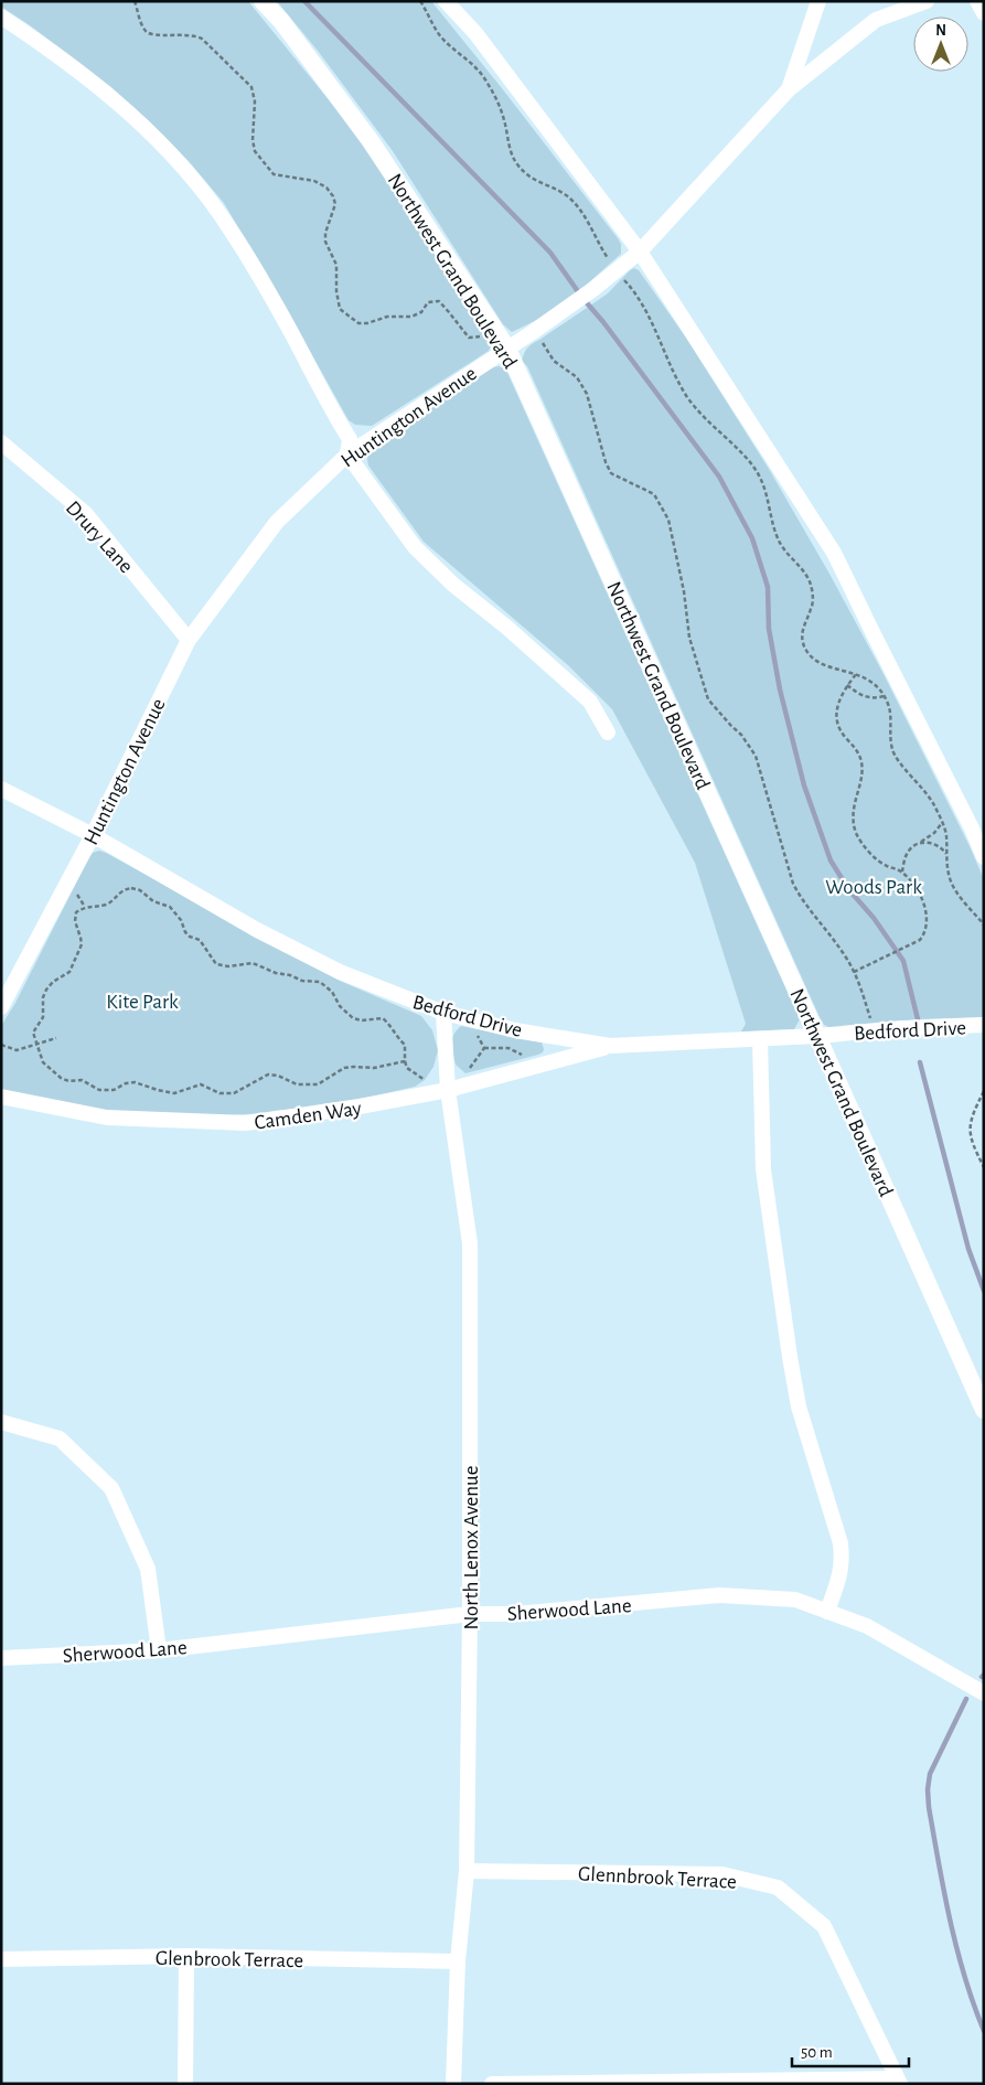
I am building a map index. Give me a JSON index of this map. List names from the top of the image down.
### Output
{
  "streets": {
    "street": [
      "Northwest Grand Boulevard",
      "Huntington Avenue",
      "Drury Lane",
      "Bedford Drive",
      "Camden Way",
      "North Lenox Avenue",
      "Sherwood Lane",
      "Glennbrook Terrace",
      "Glenbrook Terrace"
    ]
  },
  "crossings": [
    ["Northwest Grand Boulevard", "Huntington Avenue"],
    ["Northwest Grand Boulevard", "Bedford Drive"],
    ["Huntington Avenue", "Drury Lane"],
    ["Huntington Avenue", "Bedford Drive"],
    ["Bedford Drive", "Camden Way"],
    ["Bedford Drive", "North Lenox Avenue"],
    ["Camden Way", "North Lenox Avenue"],
    ["North Lenox Avenue", "Sherwood Lane"],
    ["North Lenox Avenue", "Glennbrook Terrace"],
    ["North Lenox Avenue", "Glenbrook Terrace"]
  ],
  "parks": ["Woods Park", "Kite Park"],
  "scale_bar": "50 m",
  "north": "top"
}
